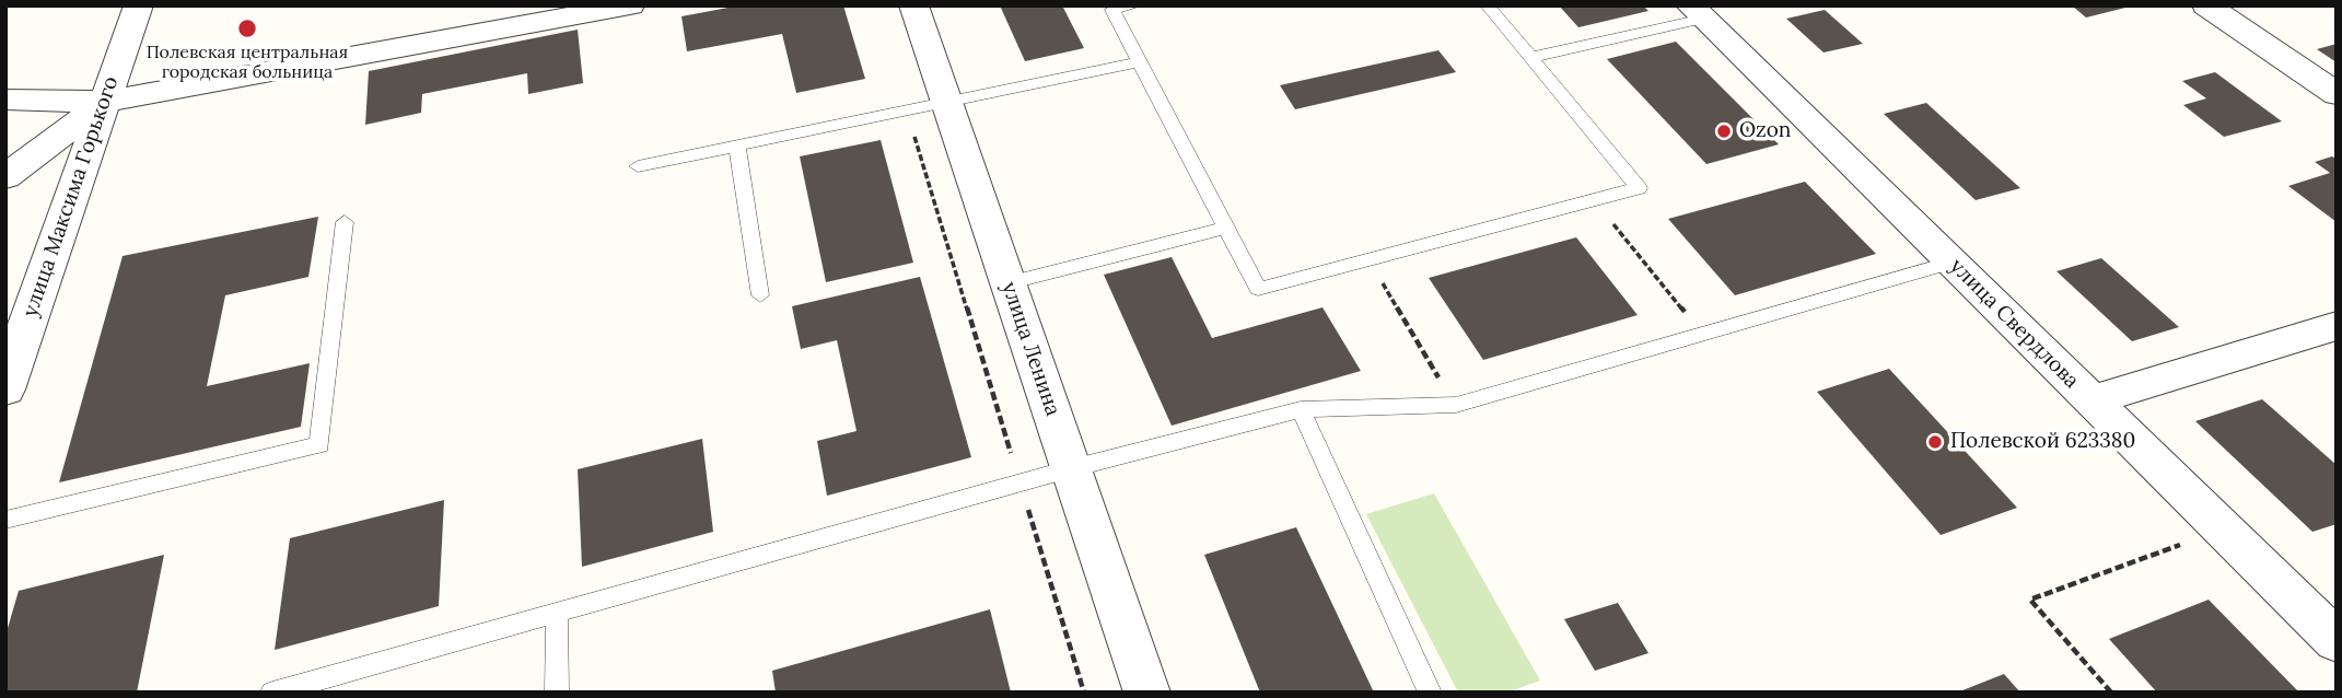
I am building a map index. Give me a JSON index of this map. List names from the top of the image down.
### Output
{
  "streets": {
    "street": ["улица Максима Горького", "улица Свердлова", "улица Ленина"]
  },
  "places": ["Полевская центральная городская больница", "Ozon", "Полевской 623380"]
}
